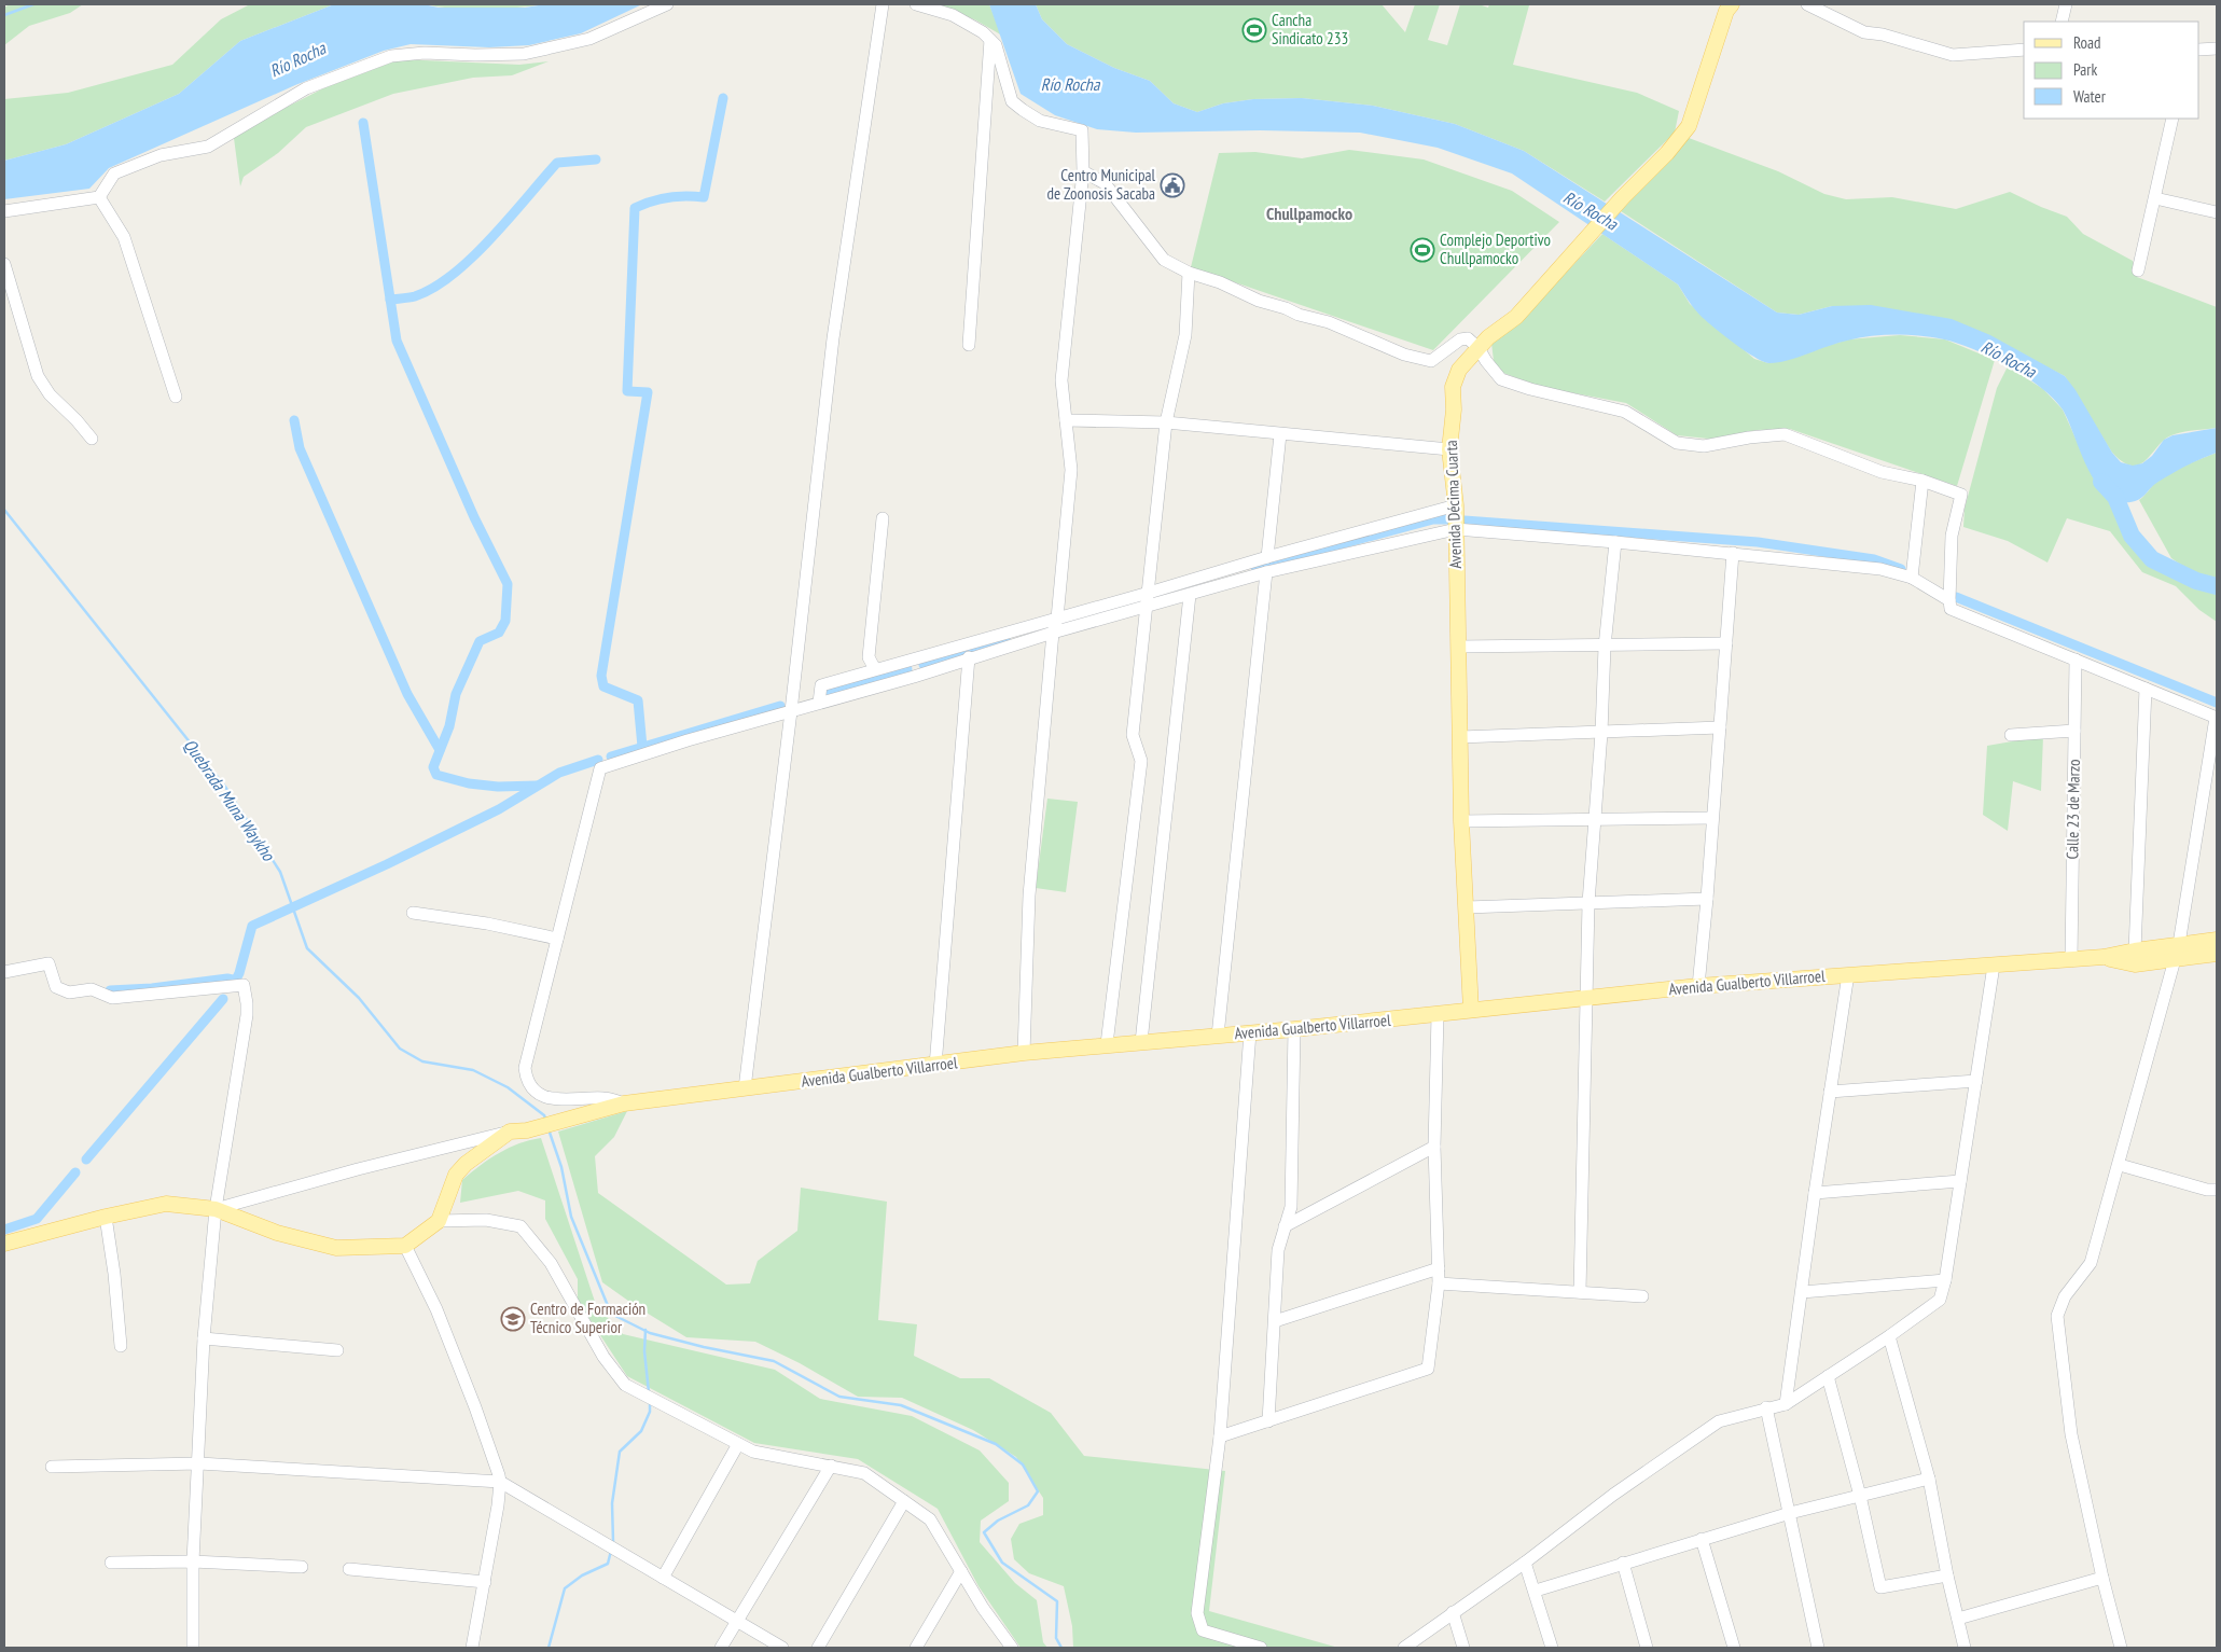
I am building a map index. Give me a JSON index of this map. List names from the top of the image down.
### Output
{
  "streets": {
    "main road": ["Avenida Décima Cuarta", "Avenida Gualberto Villarroel"],
    "street": ["Calle 23 de Marzo"]
  },
  "crossings": [
    ["Avenida Décima Cuarta", "Avenida Gualberto Villarroel"],
    ["Calle 23 de Marzo", "Avenida Gualberto Villarroel"]
  ],
  "districts": ["Chullpamocko"],
  "water": ["Río Rocha", "Quebrada Muna Waykho"],
  "places": {
    "sports": ["Cancha Sindicato 233", "Complejo Deportivo Chullpamocko"],
    "public building": ["Centro Municipal de Zoonosis Sacaba"],
    "school or university": ["Centro de Formación Técnico Superior"]
  },
  "legend": ["Road", "Park", "Water"]
}
